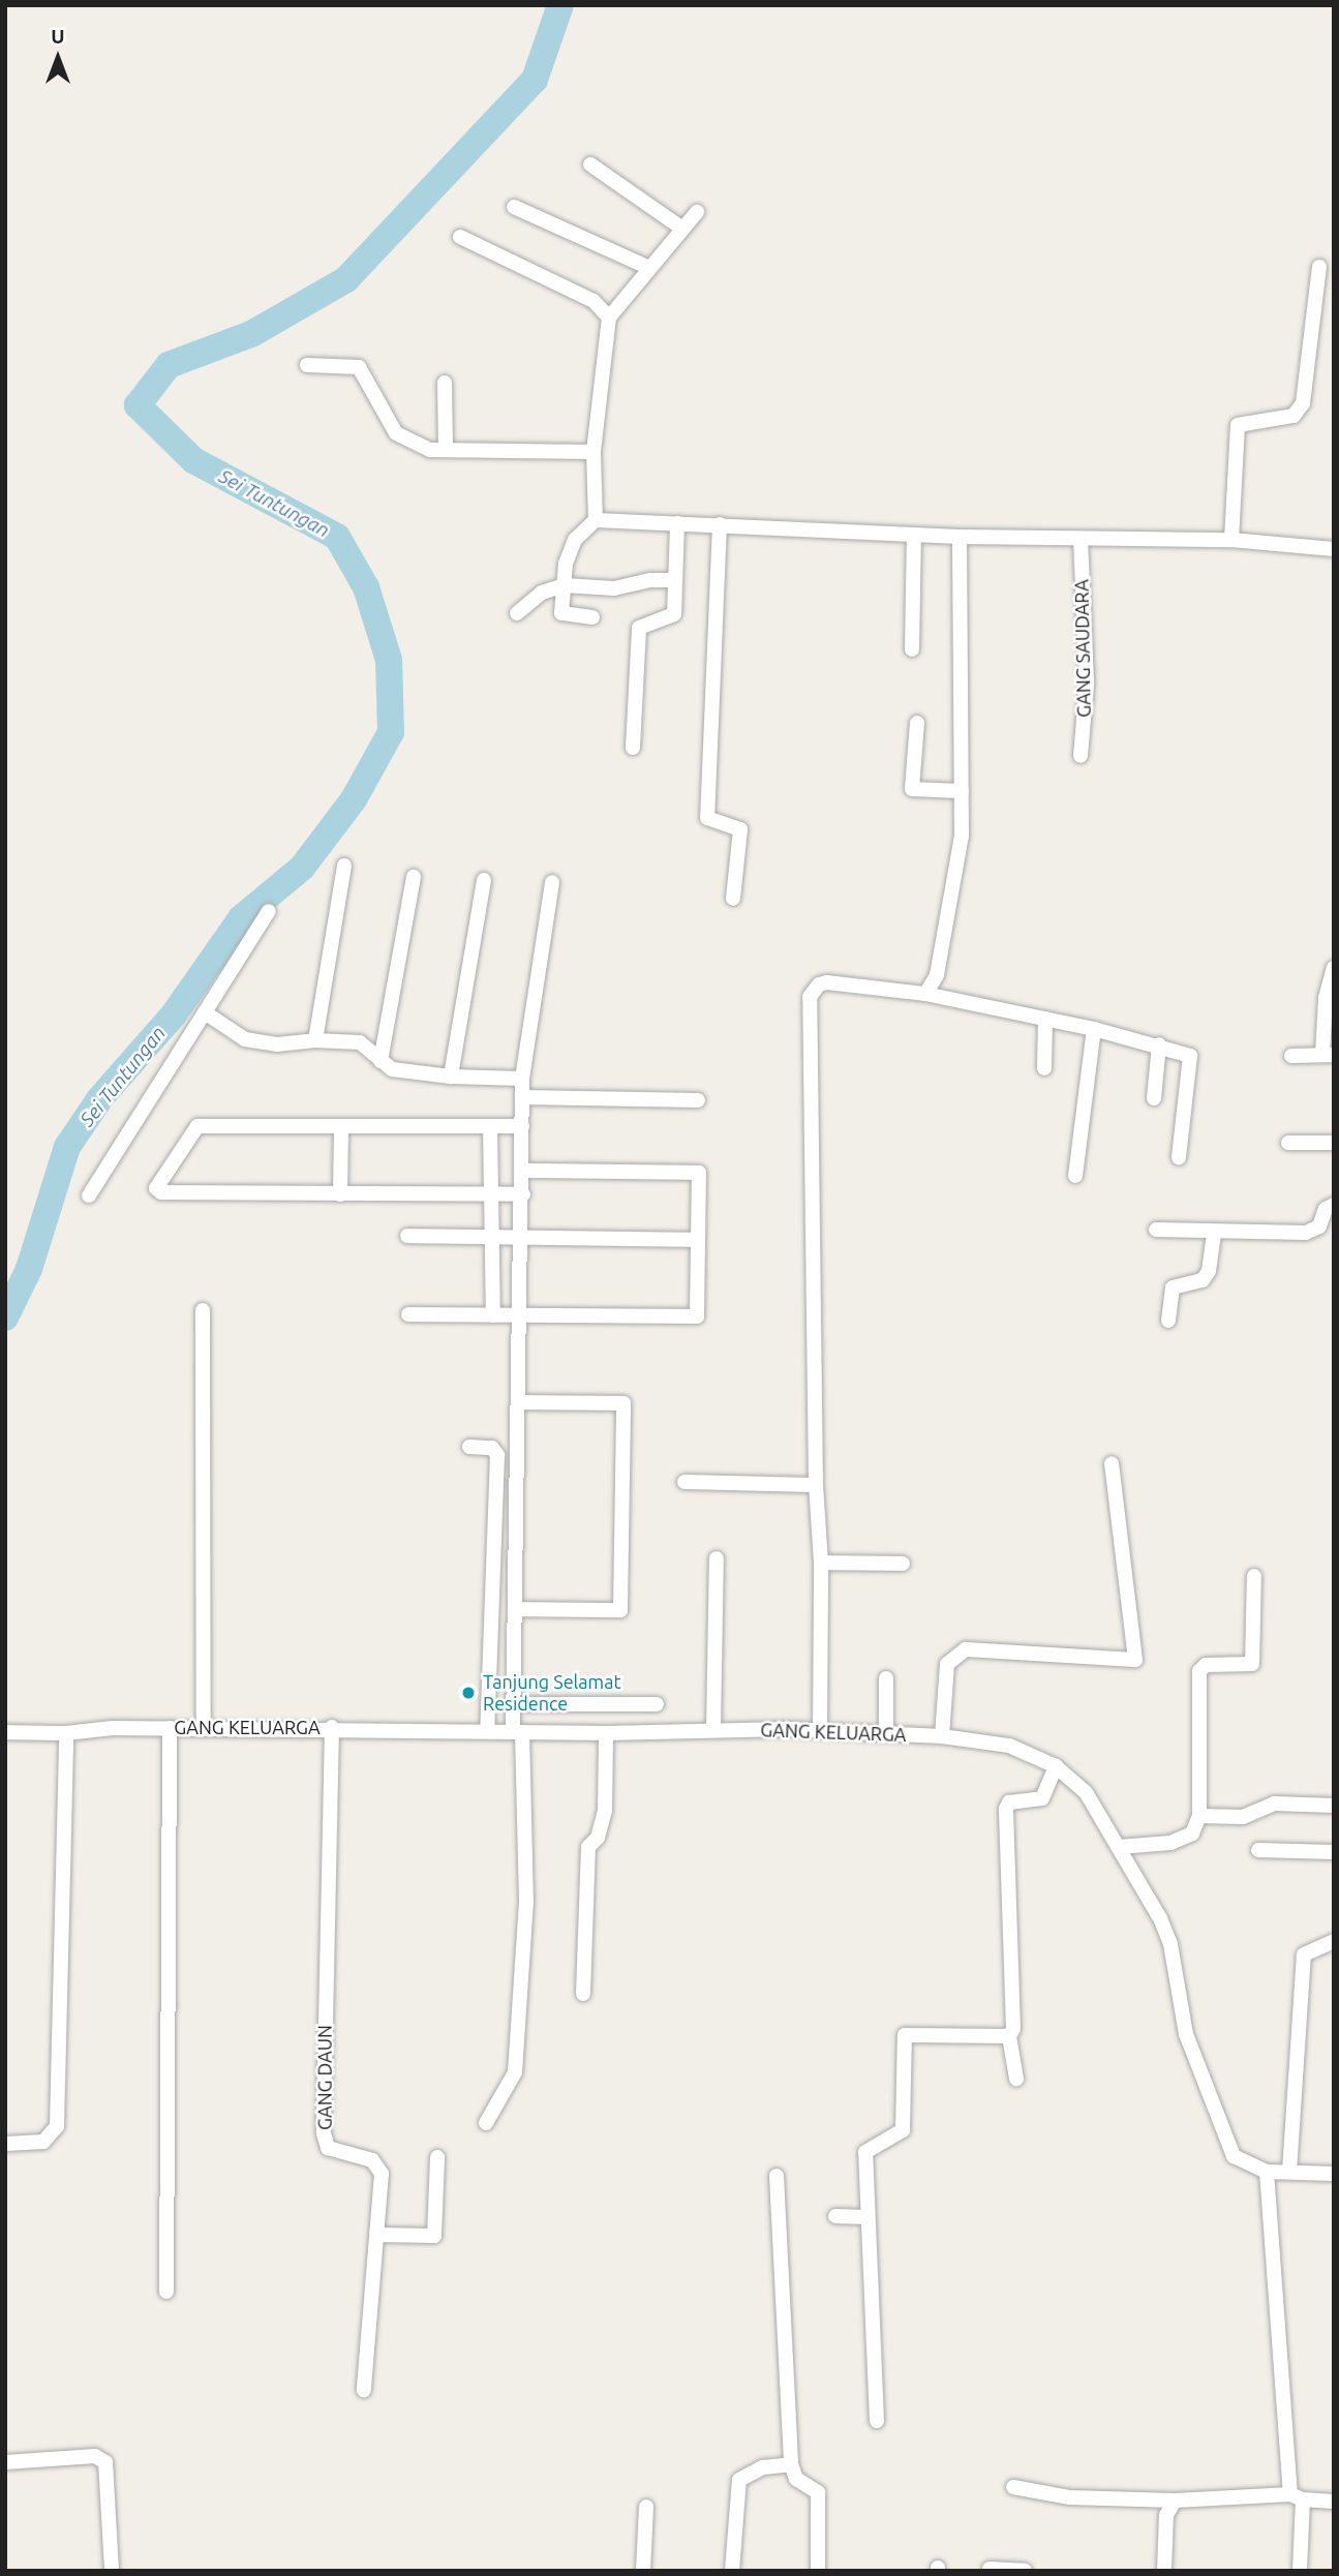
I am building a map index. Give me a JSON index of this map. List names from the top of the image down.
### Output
{
  "streets": {
    "street": ["GANG SAUDARA", "GANG KELUARGA", "GANG DAUN"]
  },
  "crossings": [
    ["GANG KELUARGA", "GANG DAUN"]
  ],
  "water": ["Sei Tuntungan"],
  "places": ["Tanjung Selamat Residence"],
  "north": "top"
}
